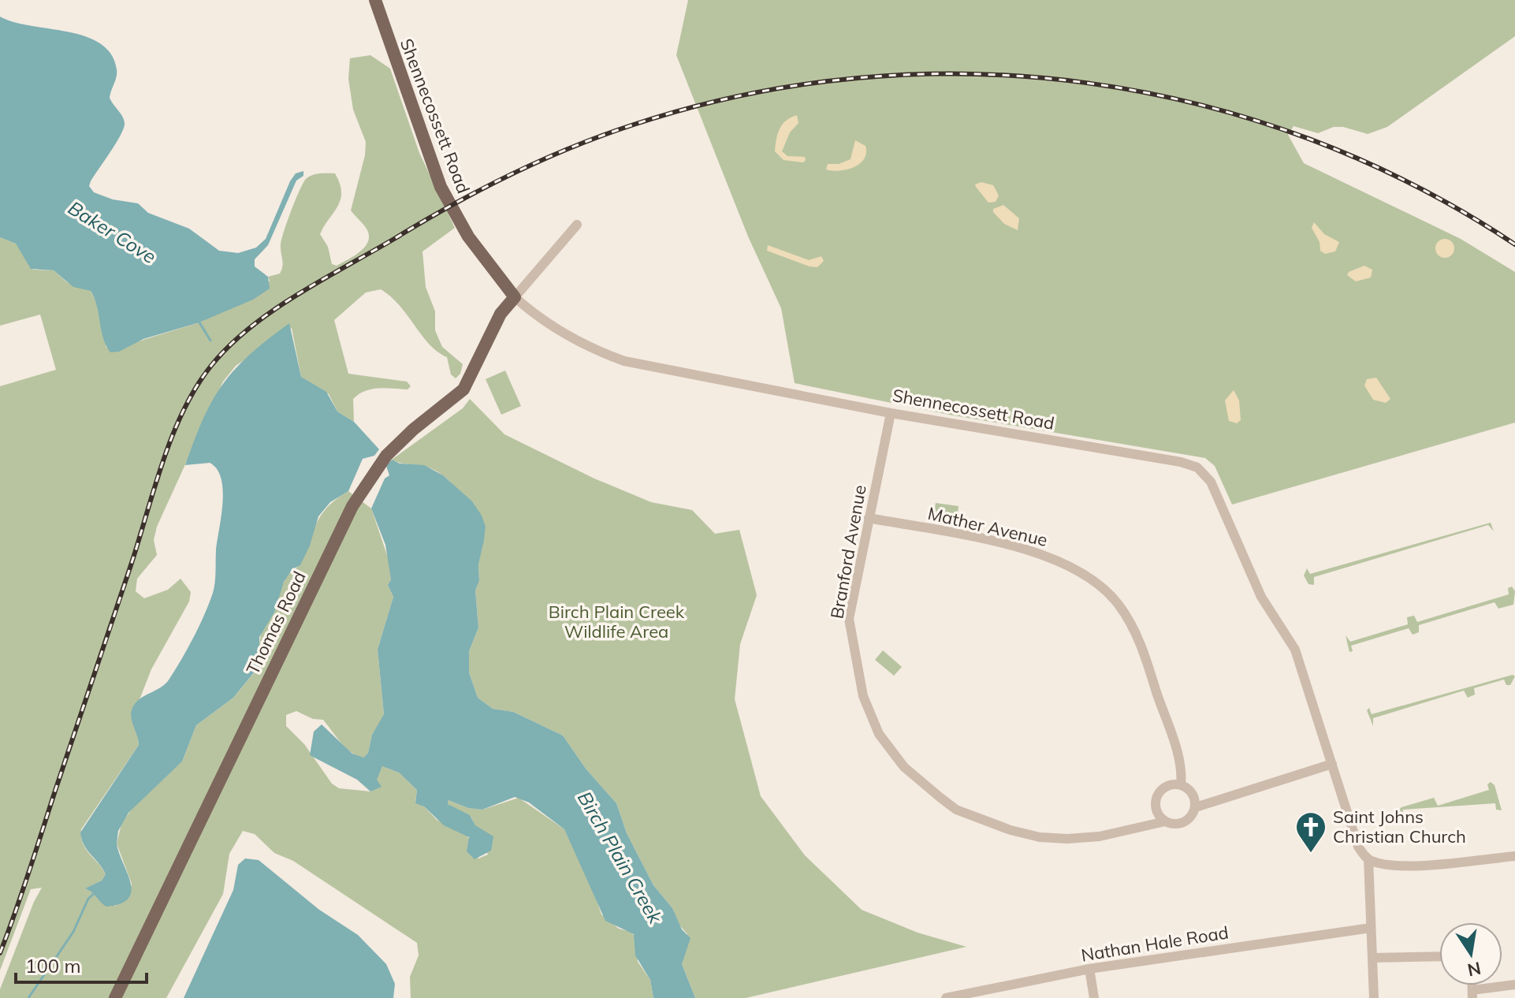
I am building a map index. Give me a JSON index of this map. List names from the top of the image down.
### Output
{
  "streets": {
    "main road": ["Shennecossett Road", "Thomas Road"],
    "street": ["Mather Avenue", "Branford Avenue", "Nathan Hale Road"]
  },
  "crossings": [
    ["Shennecossett Road", "Branford Avenue"],
    ["Shennecossett Road", "Thomas Road"],
    ["Mather Avenue", "Branford Avenue"]
  ],
  "water": ["Baker Cove", "Birch Plain Creek"],
  "parks": ["Birch Plain Creek Wildlife Area"],
  "places": {
    "church": ["Saint Johns Christian Church"]
  },
  "scale_bar": "100 m",
  "north": "bottom"
}
